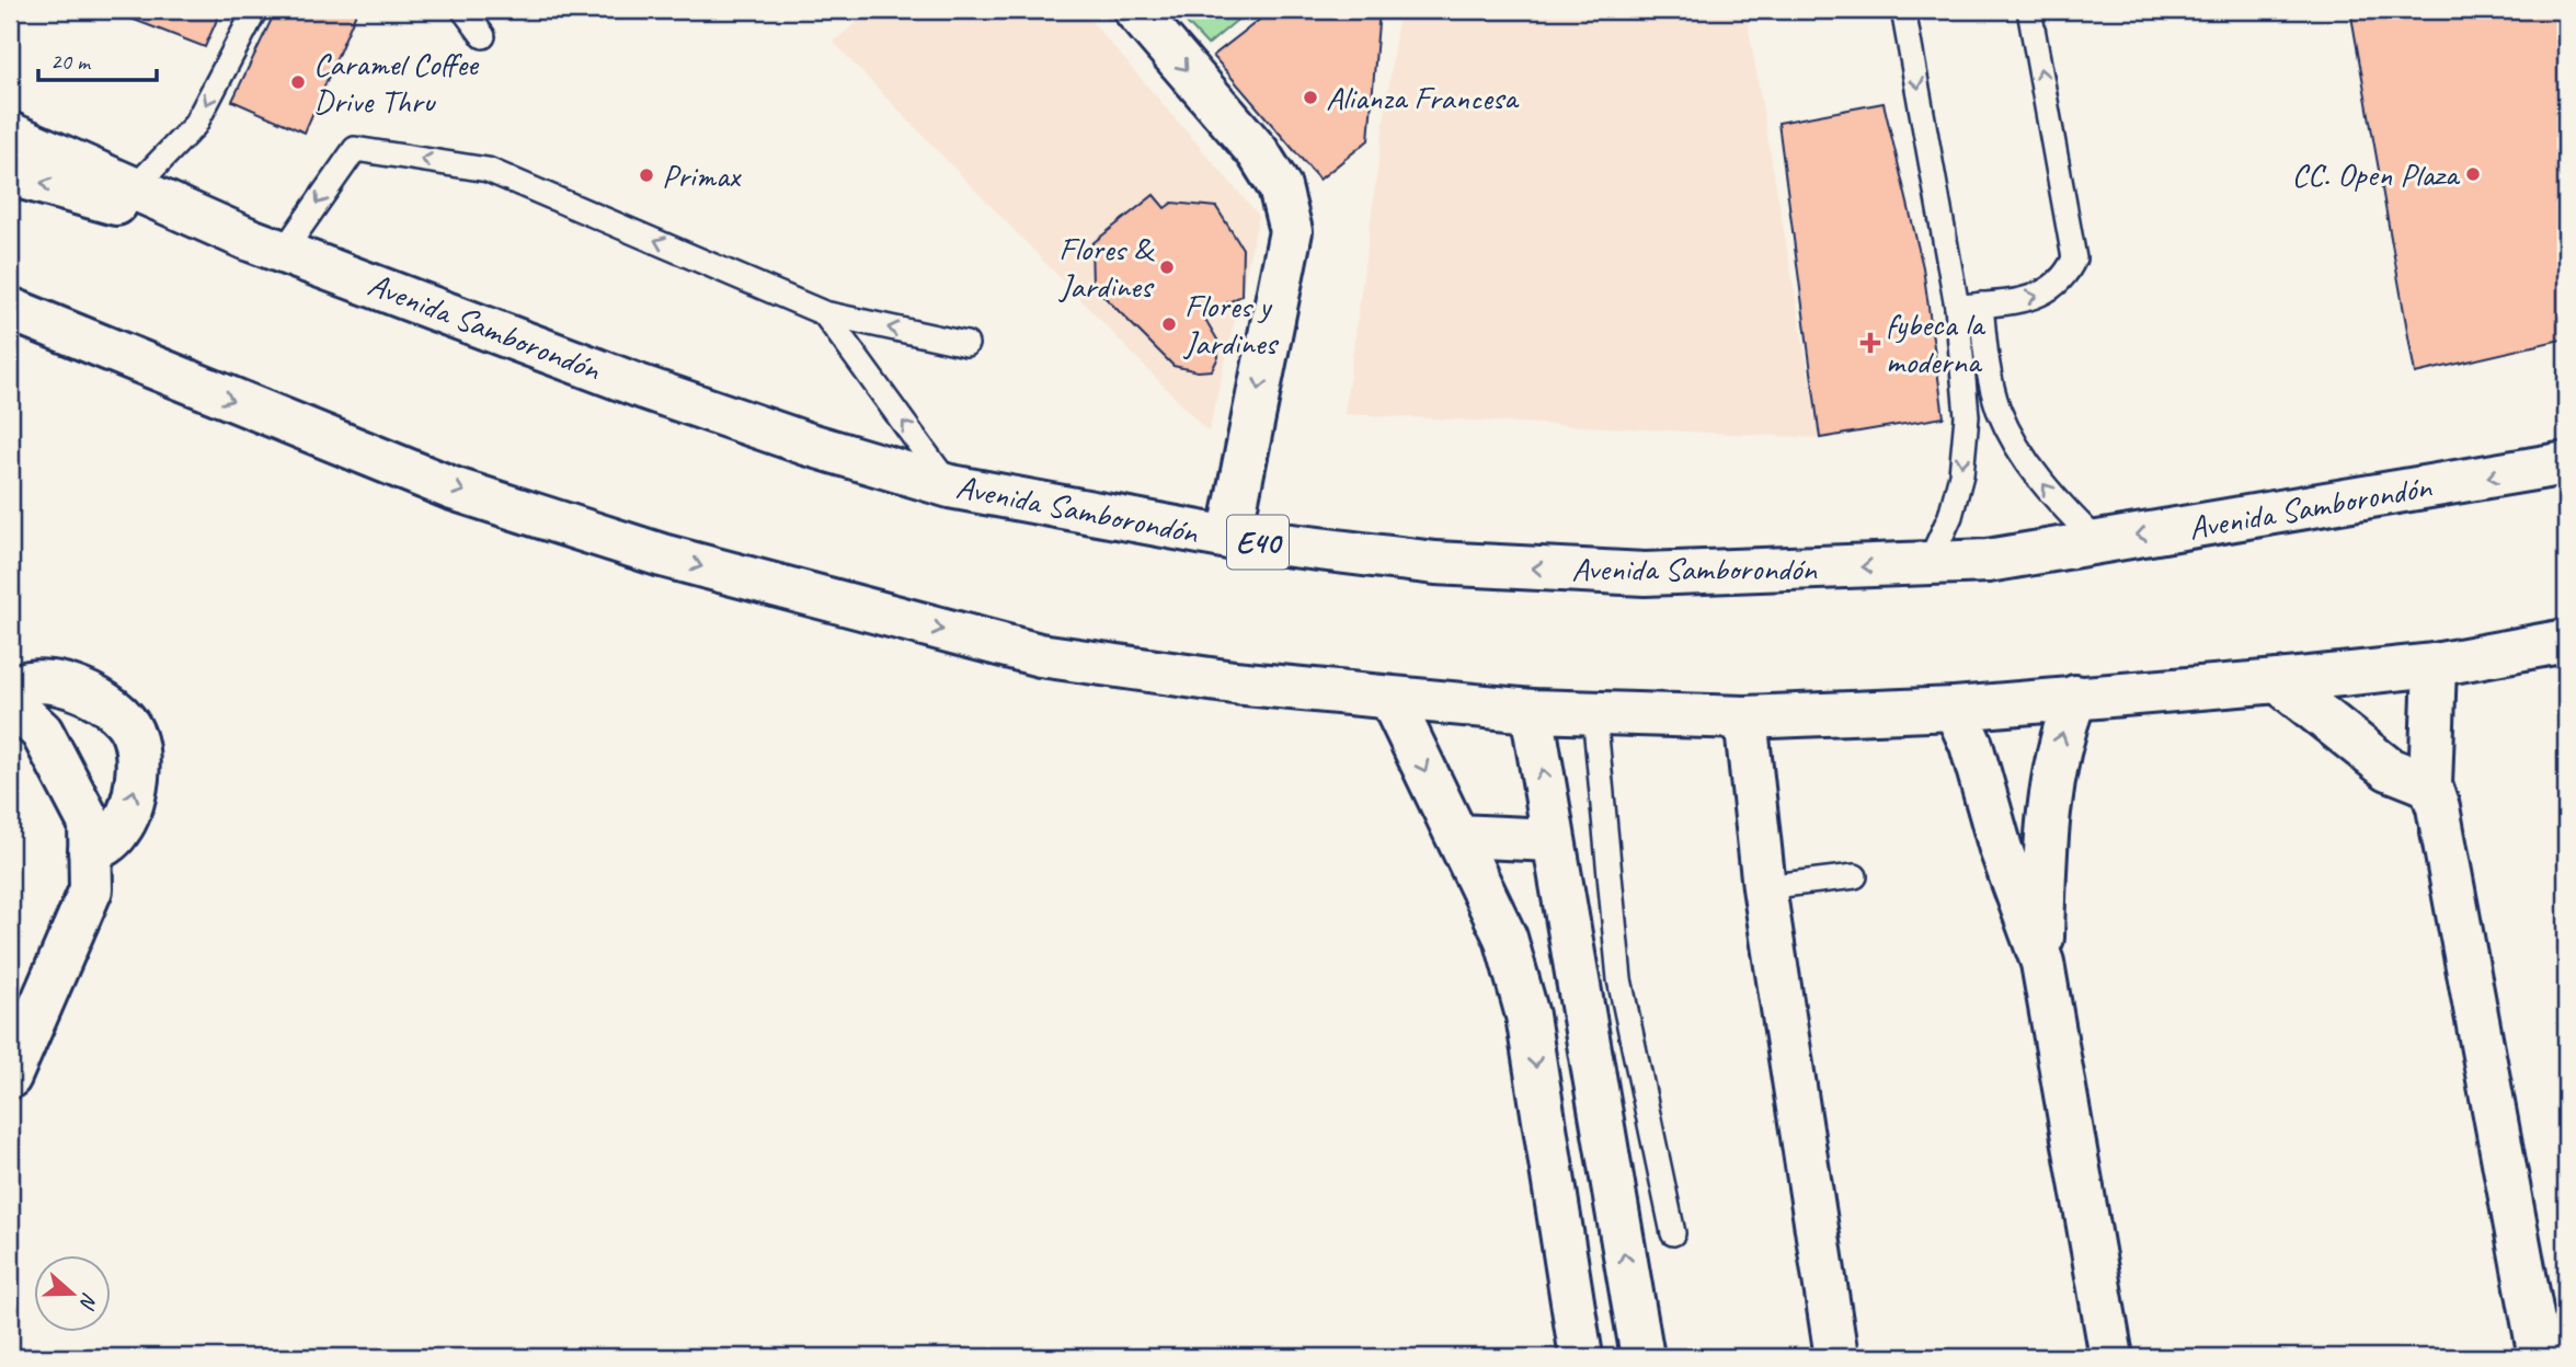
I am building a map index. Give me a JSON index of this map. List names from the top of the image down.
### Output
{
  "streets": {
    "main road": ["Avenida Samborondón", "E40"]
  },
  "places": {
    "other": [
      "Caramel Coffee Drive Thru",
      "Alianza Francesa",
      "CC. Open Plaza",
      "Primax",
      "Flores & Jardines",
      "Flores y Jardines"
    ],
    "health": ["fybeca la moderna"]
  },
  "scale_bar": "20 m",
  "north": "right"
}
